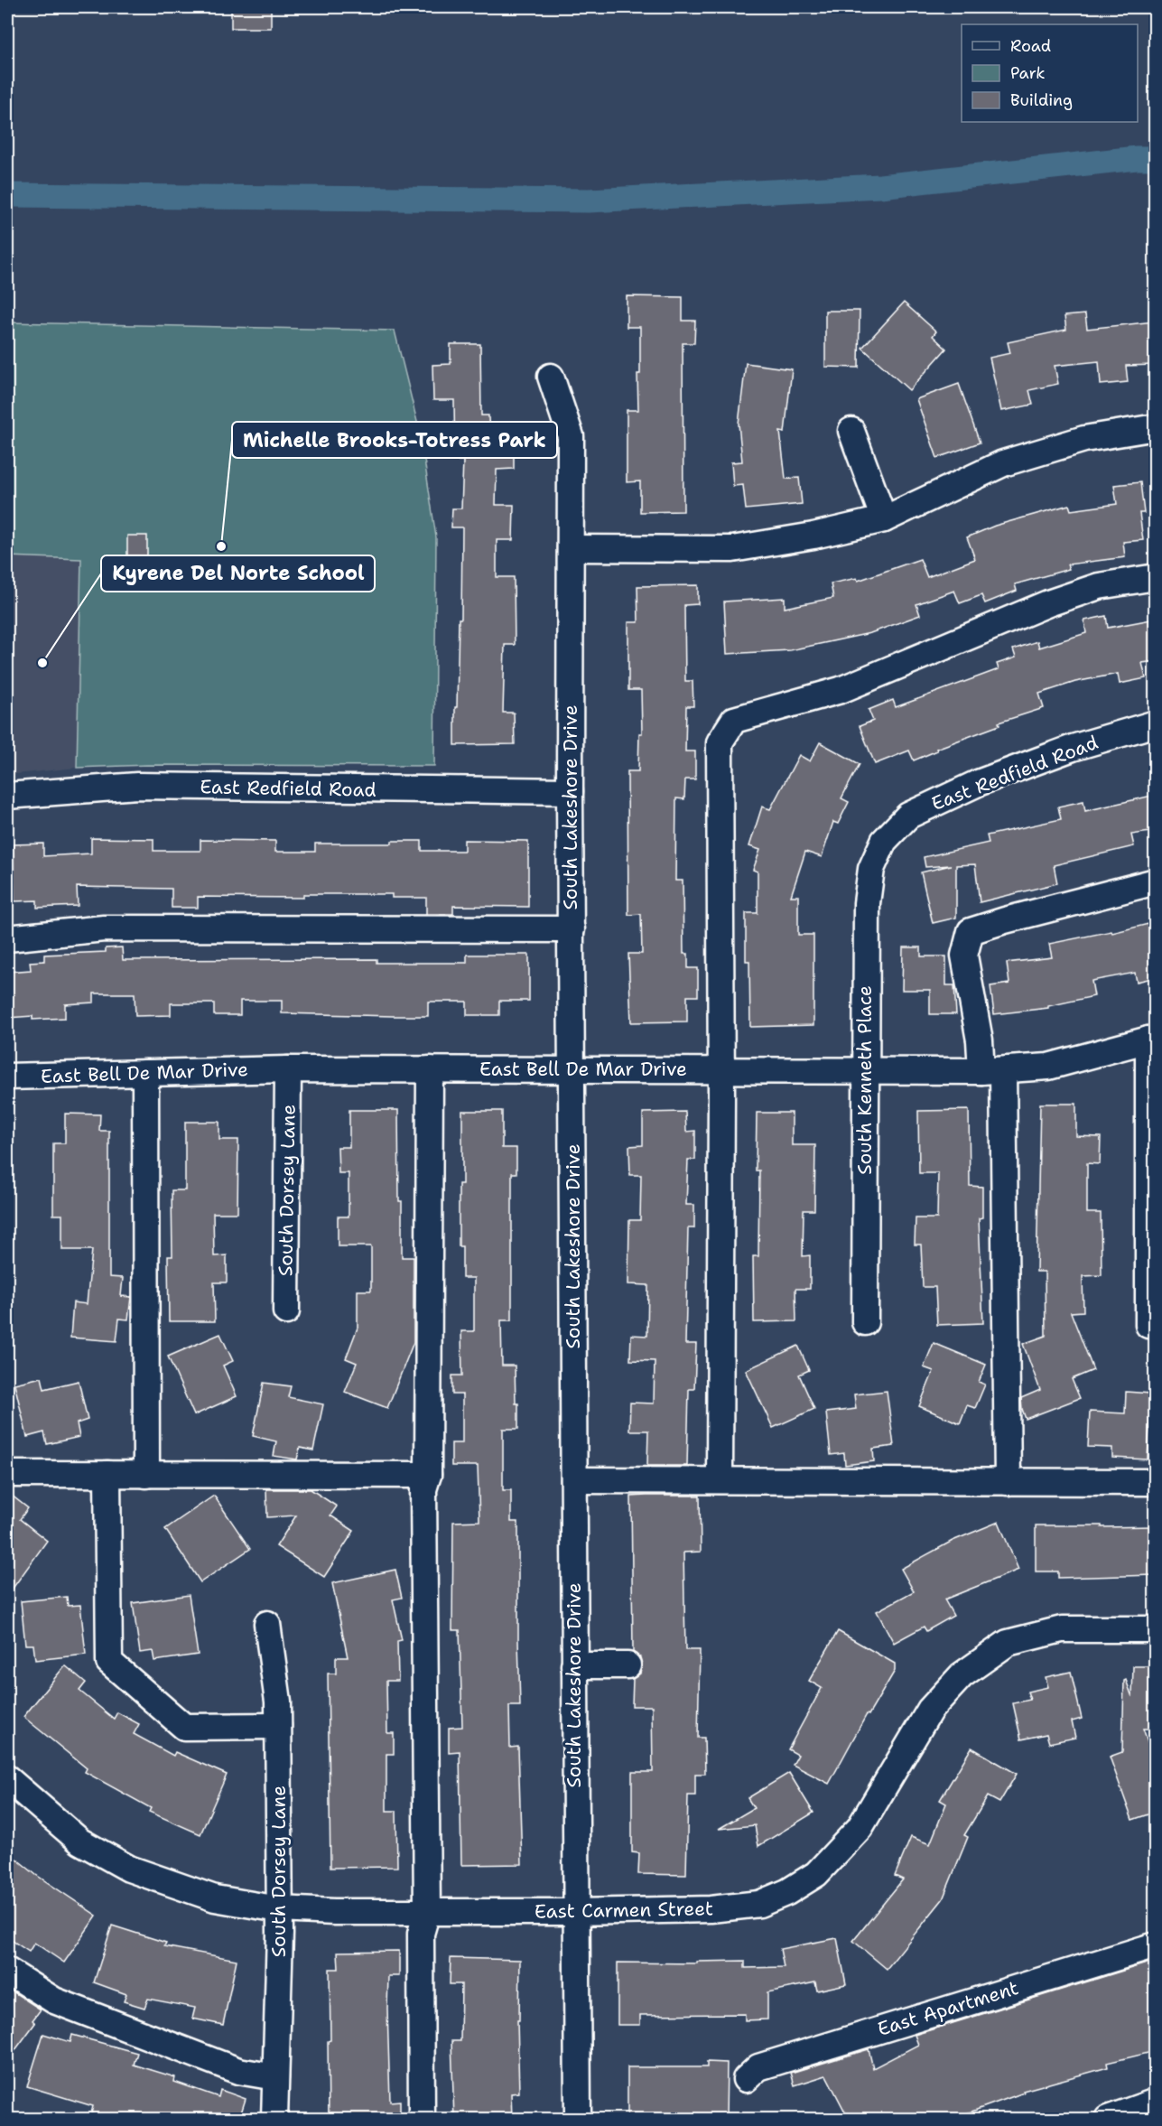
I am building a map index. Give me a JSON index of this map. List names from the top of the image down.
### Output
{
  "streets": {
    "street": [
      "East Redfield Road",
      "South Lakeshore Drive",
      "East Bell De Mar Drive",
      "South Kenneth Place",
      "South Dorsey Lane",
      "East Carmen Street",
      "East Apartment"
    ]
  },
  "crossings": [
    ["East Redfield Road", "South Lakeshore Drive"],
    ["East Redfield Road", "South Kenneth Place"],
    ["South Lakeshore Drive", "East Bell De Mar Drive"],
    ["South Lakeshore Drive", "East Carmen Street"],
    ["East Bell De Mar Drive", "South Kenneth Place"],
    ["East Bell De Mar Drive", "South Dorsey Lane"],
    ["South Dorsey Lane", "East Carmen Street"]
  ],
  "places": ["Michelle Brooks-Totress Park", "Kyrene Del Norte School"],
  "legend": ["Road", "Park", "Building"]
}
